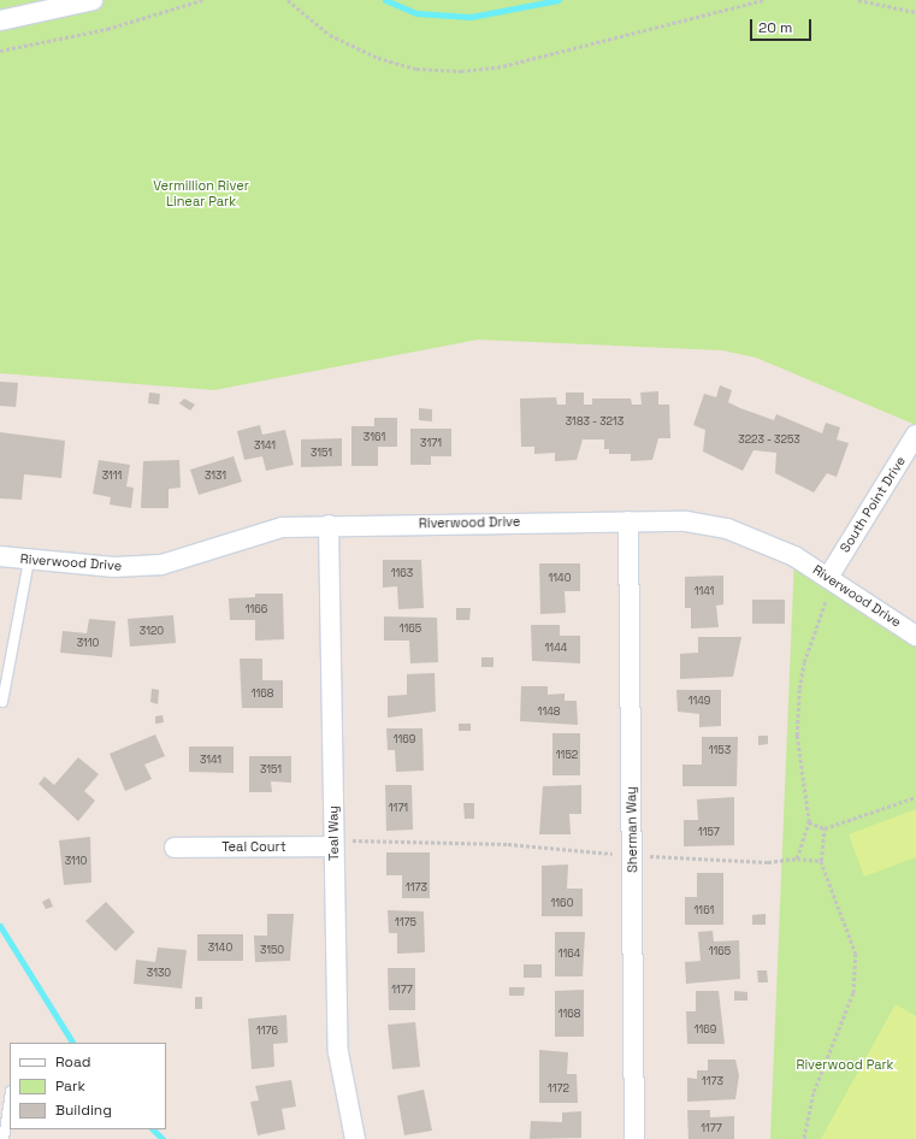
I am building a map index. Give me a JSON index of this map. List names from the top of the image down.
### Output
{
  "streets": {
    "street": [
      "South Point Drive",
      "Riverwood Drive",
      "Sherman Way",
      "Teal Way",
      "Teal Court"
    ]
  },
  "crossings": [
    ["South Point Drive", "Riverwood Drive"],
    ["Riverwood Drive", "Sherman Way"],
    ["Riverwood Drive", "Teal Way"],
    ["Teal Way", "Teal Court"]
  ],
  "parks": ["Vermillion River Linear Park", "Riverwood Park"],
  "house_numbers": [
    "3183 - 3213",
    "3161",
    "3223 - 3253",
    "3171",
    "3141",
    "3151",
    "3111",
    "3131",
    "1163",
    "1140",
    "1141",
    "1166",
    "1165",
    "3120",
    "3110",
    "1144",
    "1168",
    "1149",
    "1148",
    "1169",
    "1153",
    "1152",
    "3141",
    "3151",
    "1171",
    "1157",
    "3110",
    "1173",
    "1160",
    "1161",
    "1175",
    "3140",
    "3150",
    "1165",
    "1164",
    "3130",
    "1177",
    "1168",
    "1169",
    "1176",
    "1173",
    "1172",
    "1177"
  ],
  "legend": ["Road", "Park", "Building"],
  "scale_bar": "20 m"
}
